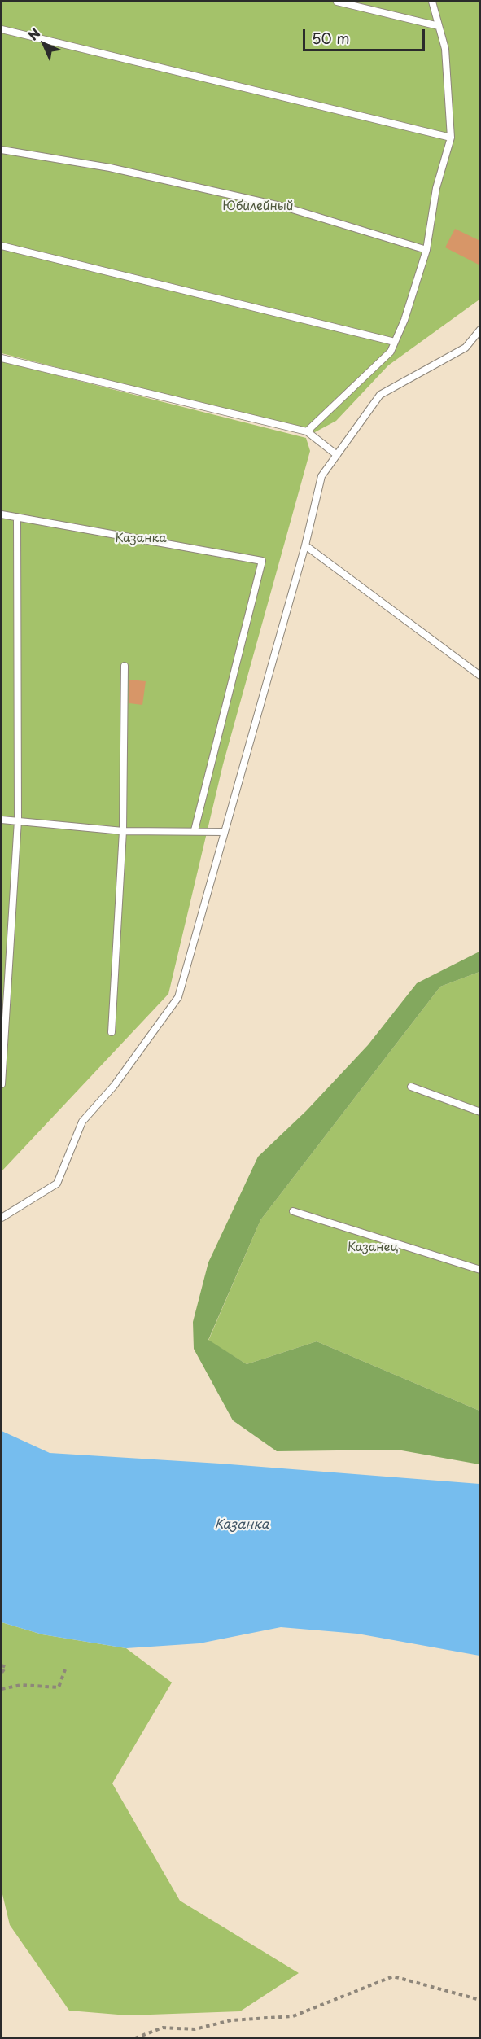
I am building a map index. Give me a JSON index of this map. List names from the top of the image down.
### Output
{
  "water": ["Казанка"],
  "parks": ["Юбилейный", "Казанка", "Казанец"],
  "scale_bar": "50 m",
  "north": "top left"
}
